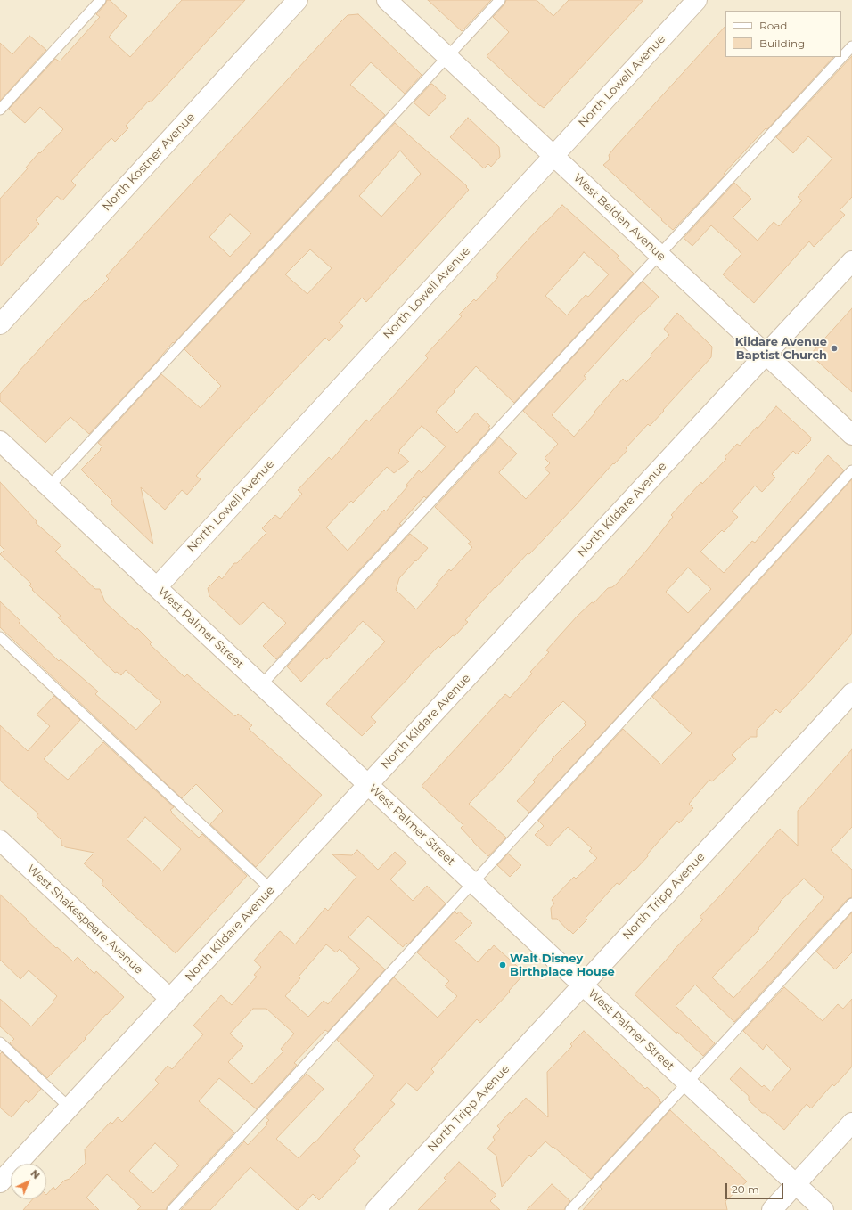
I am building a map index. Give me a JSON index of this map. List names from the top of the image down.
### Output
{
  "streets": {
    "street": [
      "North Lowell Avenue",
      "North Kostner Avenue",
      "West Belden Avenue",
      "North Kildare Avenue",
      "West Palmer Street",
      "North Tripp Avenue",
      "West Shakespeare Avenue"
    ]
  },
  "crossings": [
    ["North Lowell Avenue", "West Belden Avenue"],
    ["North Lowell Avenue", "West Palmer Street"],
    ["West Belden Avenue", "North Kildare Avenue"],
    ["North Kildare Avenue", "West Palmer Street"],
    ["North Kildare Avenue", "West Shakespeare Avenue"],
    ["West Palmer Street", "North Tripp Avenue"]
  ],
  "places": ["Kildare Avenue Baptist Church", "Walt Disney Birthplace House"],
  "legend": ["Road", "Building"],
  "scale_bar": "20 m",
  "north": "top right"
}
